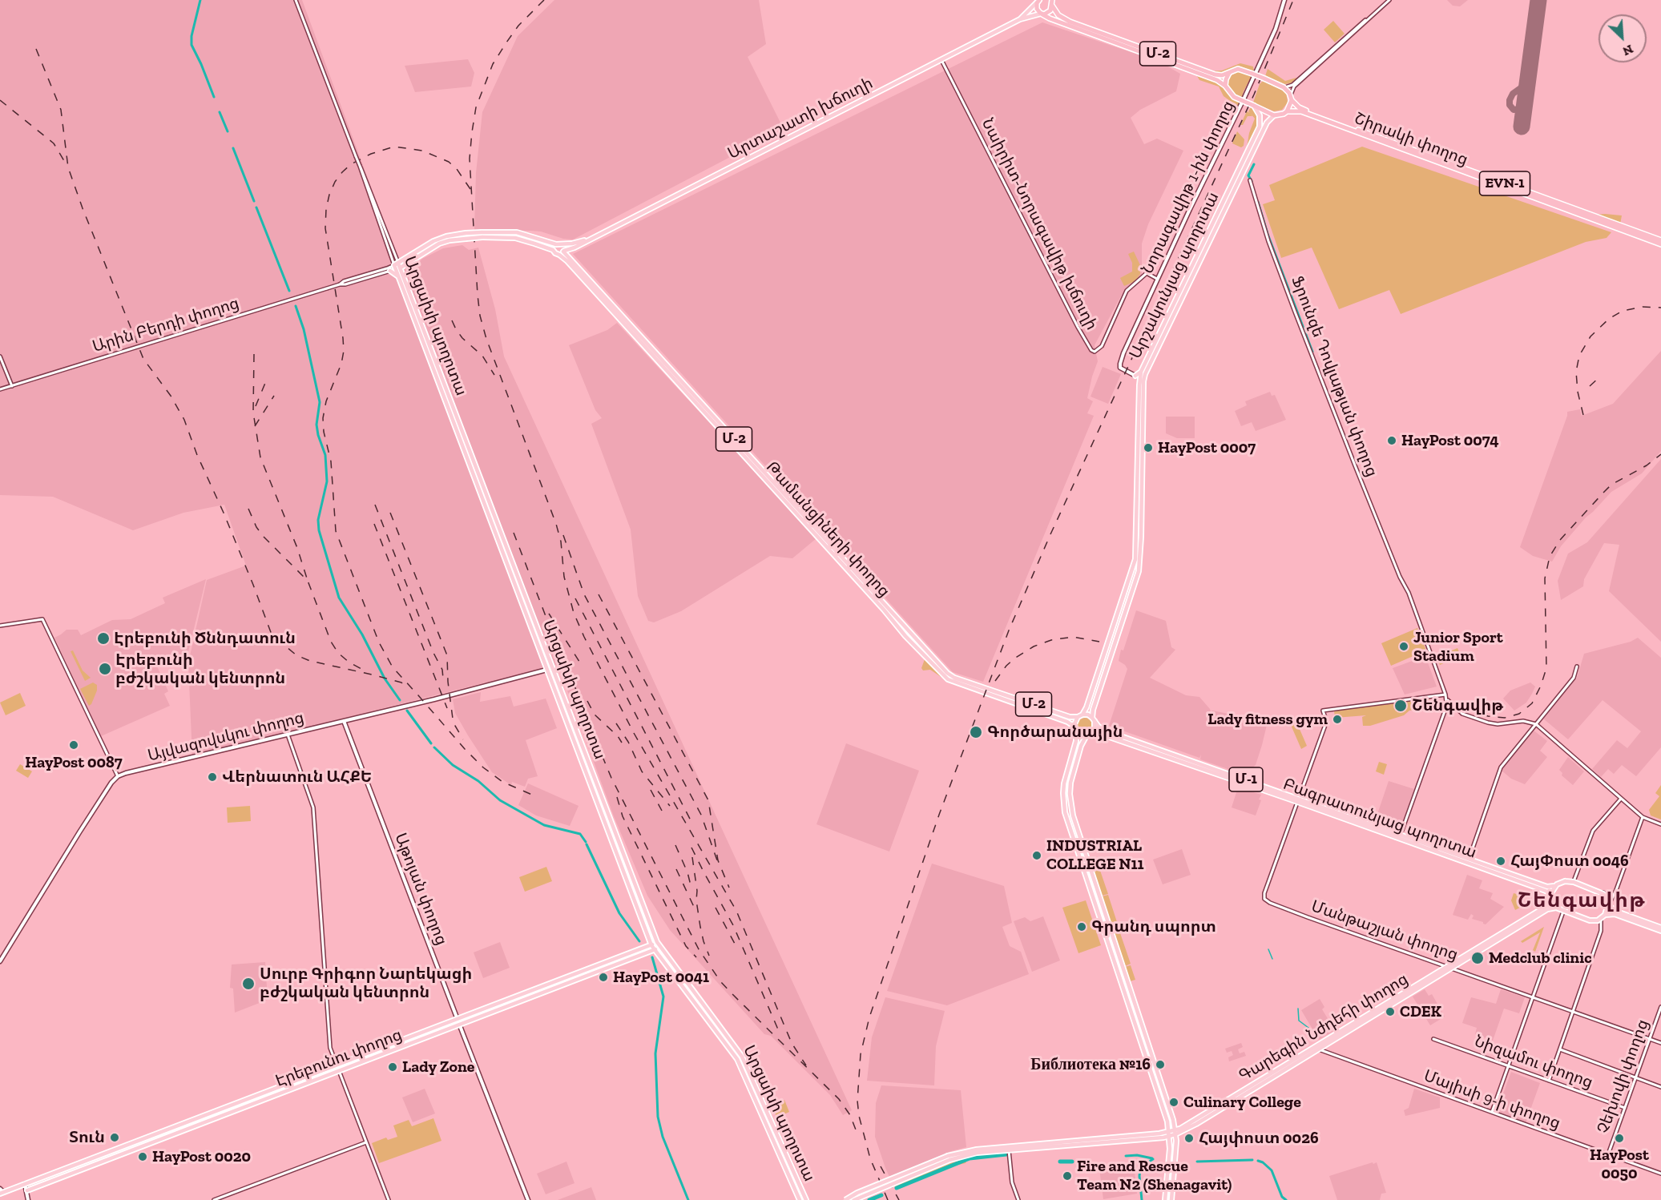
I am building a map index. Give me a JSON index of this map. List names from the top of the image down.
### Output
{
  "streets": {
    "highway": [
      "Մ-2",
      "Արտաշատի խճուղի",
      "Շիրակի փողոց",
      "EVN-1"
    ],
    "main road": [
      "Նորագավիթ 1-ին փողոց",
      "Արշակունյաց պողոտա",
      "Արին Բերդի փողոց",
      "Արցախի պողոտա",
      "Թամանցիների փողոց",
      "Այվազովսկու փողոց",
      "Մ-1",
      "Բագրատունյաց պողոտա",
      "Աթոյան փողոց",
      "Գարեգին Նժդեհի փողոց",
      "Էրեբունու փողոց"
    ],
    "street": [
      "Նաիրիտ-Նորագավիթ խճուղի",
      "Ֆրունզե Դովլաթյան փողոց",
      "Մանթաշյան փողոց",
      "Նիզամու փողոց",
      "Չեխովի փողոց",
      "Մայիսի 9-ի փողոց"
    ]
  },
  "crossings": [
    ["Մ-2", "Արտաշատի խճուղի"],
    ["Մ-2", "Շիրակի փողոց"],
    ["Մ-2", "Արշակունյաց պողոտա"],
    ["Մ-2", "Արին Բերդի փողոց"],
    ["Մ-2", "Թամանցիների փողոց"],
    ["Արտաշատի խճուղի", "Շիրակի փողոց"],
    ["Արտաշատի խճուղի", "Նաիրիտ-Նորագավիթ խճուղի"],
    ["Արտաշատի խճուղի", "Թամանցիների փողոց"],
    ["Շիրակի փողոց", "Արշակունյաց պողոտա"],
    ["Նորագավիթ 1-ին փողոց", "Նաիրիտ-Նորագավիթ խճուղի"],
    ["Արշակունյաց պողոտա", "Թամանցիների փողոց"],
    ["Արշակունյաց պողոտա", "Բագրատունյաց պողոտա"],
    ["Արին Բերդի փողոց", "Արցախի պողոտա"],
    ["Արին Բերդի փողոց", "Թամանցիների փողոց"],
    ["Արցախի պողոտա", "Այվազովսկու փողոց"],
    ["Արցախի պողոտա", "Էրեբունու փողոց"],
    ["Թամանցիների փողոց", "Բագրատունյաց պողոտա"],
    ["Այվազովսկու փողոց", "Աթոյան փողոց"],
    ["Բագրատունյաց պողոտա", "Մանթաշյան փողոց"],
    ["Աթոյան փողոց", "Էրեբունու փողոց"],
    ["Մանթաշյան փողոց", "Գարեգին Նժդեհի փողոց"],
    ["Մանթաշյան փողոց", "Չեխովի փողոց"],
    ["Գարեգին Նժդեհի փողոց", "Մայիսի 9-ի փողոց"],
    ["Նիզամու փողոց", "Չեխովի փողոց"],
    ["Չեխովի փողոց", "Մայիսի 9-ի փողոց"]
  ],
  "districts": ["Շենգավիթ"],
  "places": [
    "HayPost 0074",
    "HayPost 0007",
    "Էրեբունի Ծննդատուն",
    "Junior Sport Stadium",
    "Էրեբունի բժշկական կենտրոն",
    "Շենգավիթ",
    "Lady fitness gym",
    "Գործարանային",
    "HayPost 0087",
    "Վերնատուն ԱՀՔԵ",
    "INDUSTRIAL COLLEGE N11",
    "ՀայՓոստ 0046",
    "Գրանդ սպորտ",
    "Medclub clinic",
    "HayPost 0041",
    "Սուրբ Գրիգոր Նարեկացի բժշկական կենտրոն",
    "CDEK",
    "Библиотека №16",
    "Lady Zone",
    "Culinary College",
    "Տուն",
    "Հայփոստ 0026",
    "HayPost 0050",
    "HayPost 0020",
    "Fire and Rescue Team N2 (Shenagavit)"
  ],
  "north": "bottom right"
}
